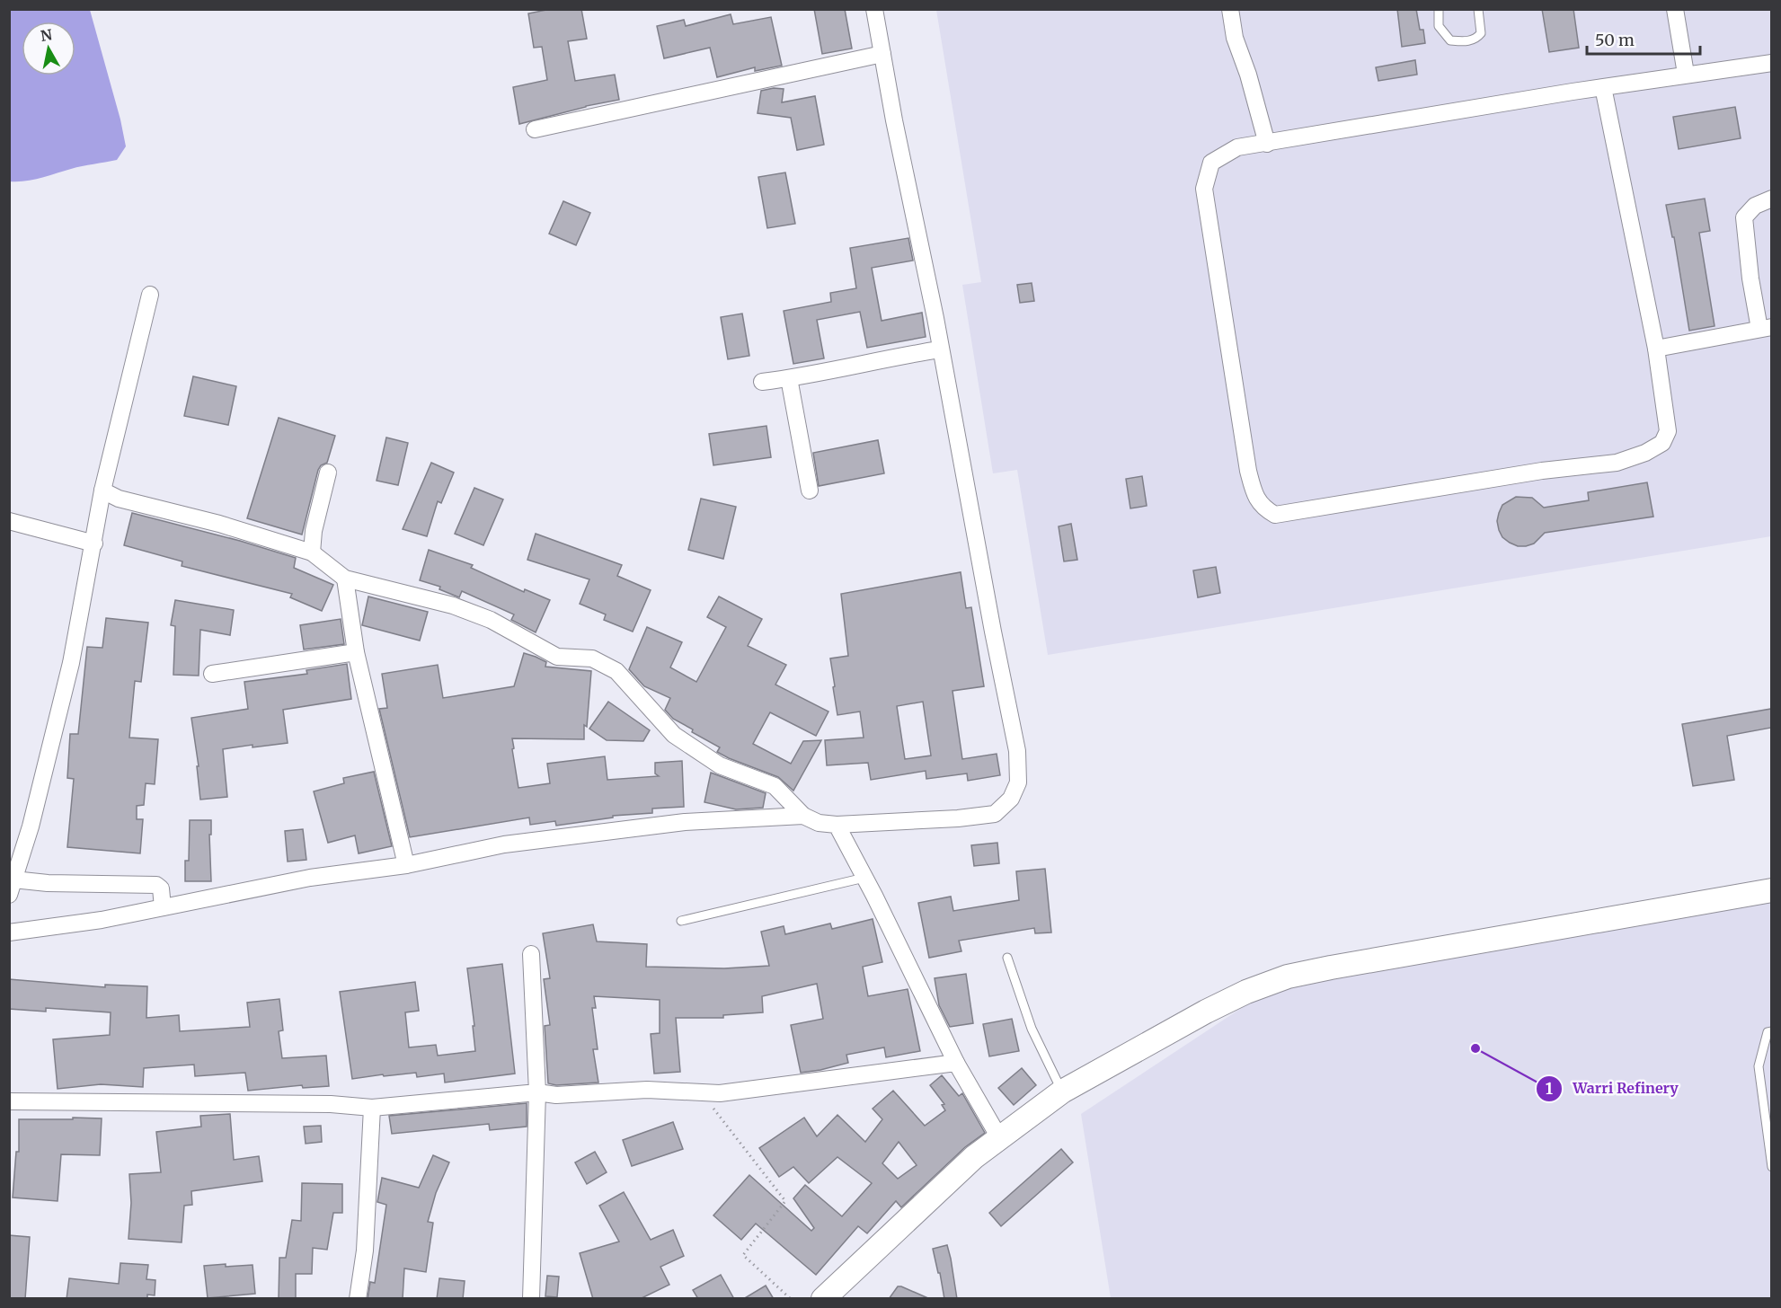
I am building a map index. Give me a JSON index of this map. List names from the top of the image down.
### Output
{
  "places": ["Warri Refinery"],
  "scale_bar": "50 m",
  "north": "top"
}
